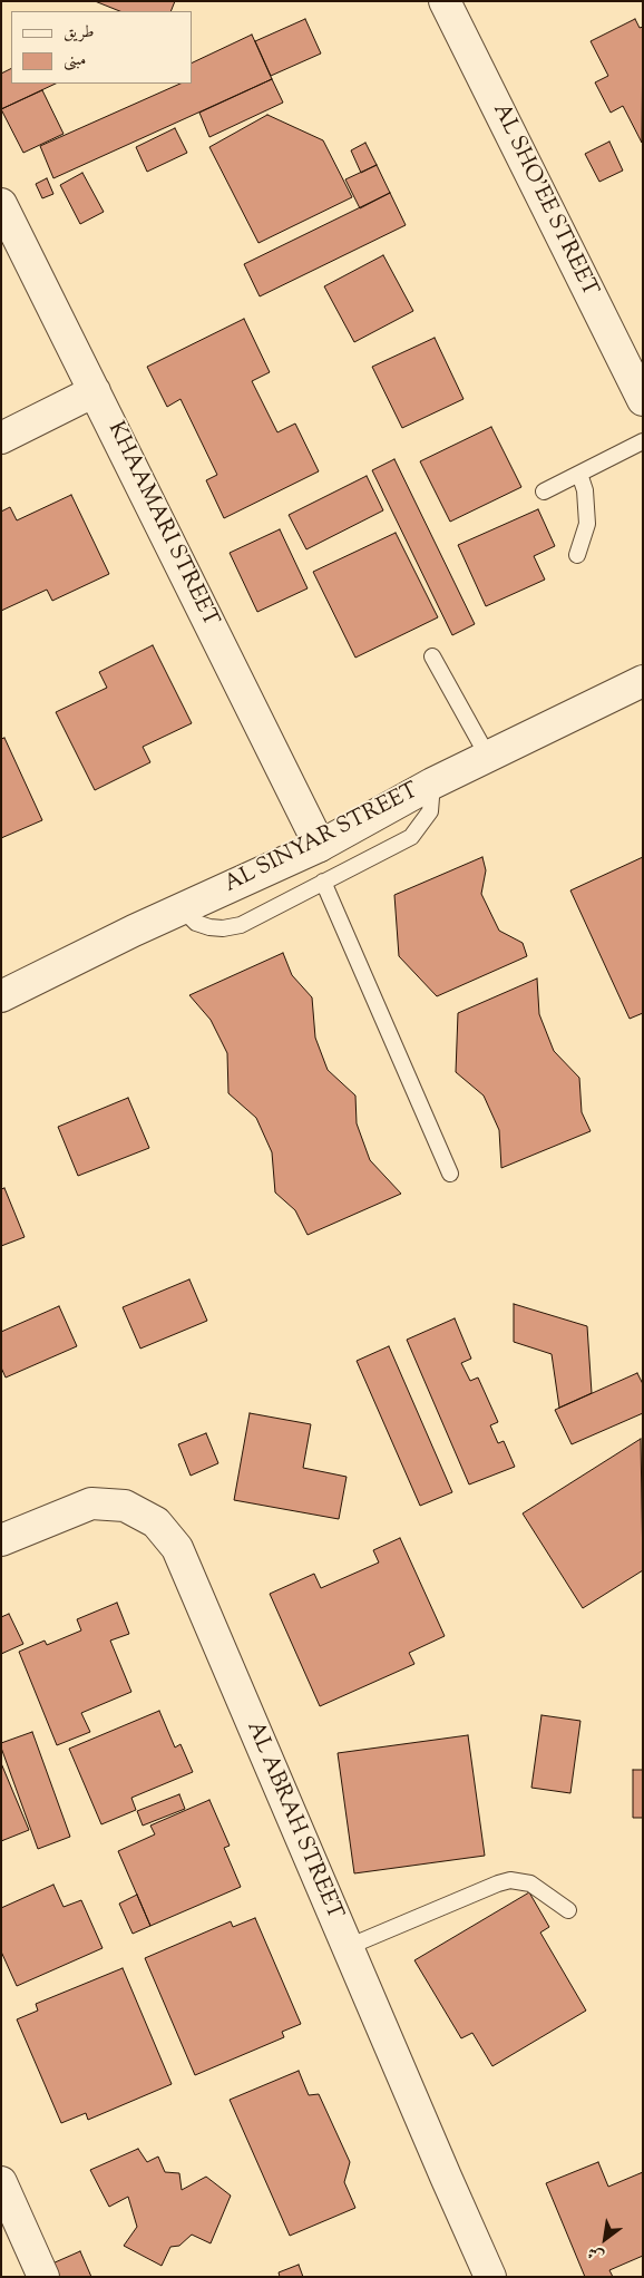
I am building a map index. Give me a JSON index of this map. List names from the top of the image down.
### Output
{
  "streets": {
    "street": [
      "AL SHO'EE STREET",
      "KHAAMARI STREET",
      "AL SINYAR STREET",
      "AL ABRAH STREET"
    ]
  },
  "crossings": [
    ["KHAAMARI STREET", "AL SINYAR STREET"]
  ],
  "legend": ["طريق", "مبنى"],
  "north": "bottom left"
}
